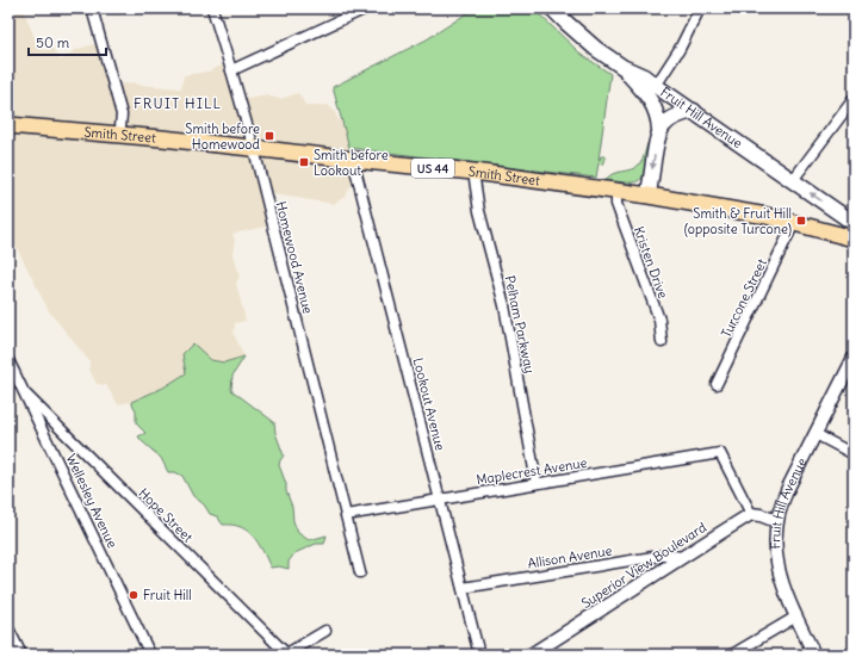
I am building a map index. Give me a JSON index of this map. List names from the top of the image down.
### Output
{
  "streets": {
    "main road": ["Fruit Hill Avenue", "Smith Street", "US 44"],
    "street": [
      "Homewood Avenue",
      "Kristen Drive",
      "Turcone Street",
      "Pelham Parkway",
      "Lookout Avenue",
      "Maplecrest Avenue",
      "Wellesley Avenue",
      "Hope Street",
      "Allison Avenue",
      "Superior View Boulevard"
    ]
  },
  "crossings": [
    ["Smith Street", "Homewood Avenue"],
    ["Smith Street", "Kristen Drive"],
    ["Smith Street", "Turcone Street"],
    ["Smith Street", "Pelham Parkway"],
    ["Smith Street", "Lookout Avenue"],
    ["Homewood Avenue", "Maplecrest Avenue"],
    ["Pelham Parkway", "Maplecrest Avenue"],
    ["Lookout Avenue", "Maplecrest Avenue"],
    ["Lookout Avenue", "Allison Avenue"],
    ["Maplecrest Avenue", "Superior View Boulevard"],
    ["Wellesley Avenue", "Hope Street"],
    ["Allison Avenue", "Superior View Boulevard"]
  ],
  "districts": ["FRUIT HILL"],
  "places": {
    "transit": ["Smith before Homewood", "Smith before Lookout", "Smith & Fruit Hill (opposite Turcone)"],
    "other": ["Fruit Hill"]
  },
  "scale_bar": "50 m"
}
